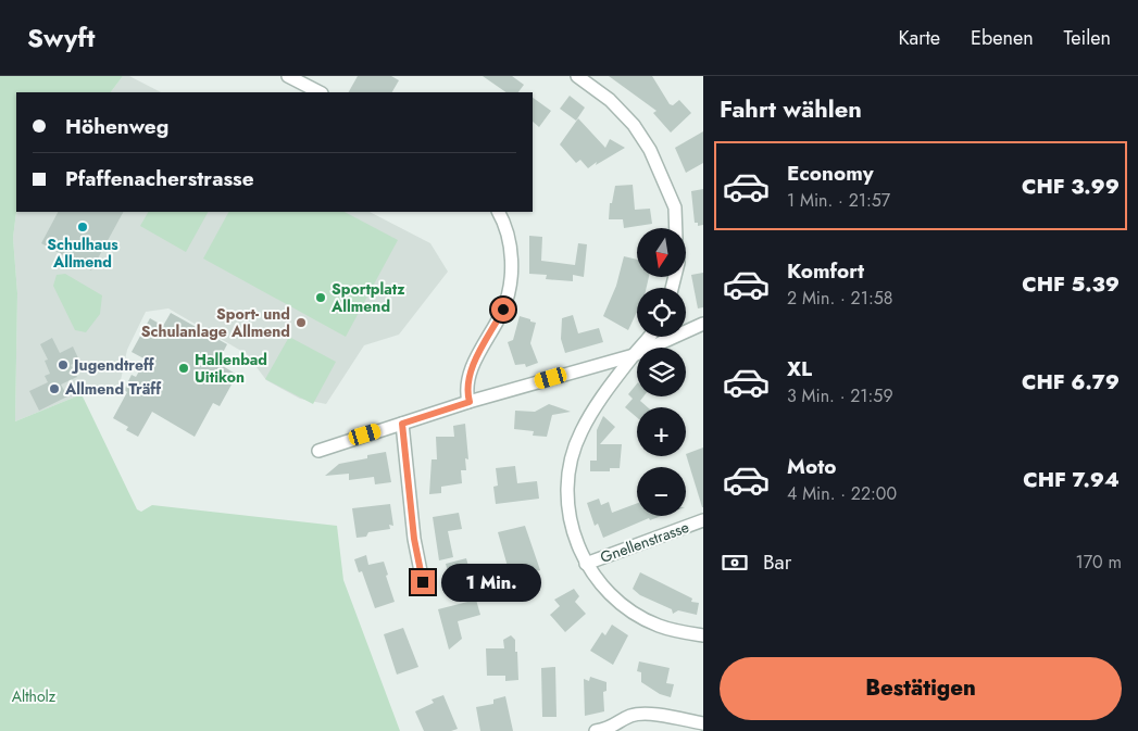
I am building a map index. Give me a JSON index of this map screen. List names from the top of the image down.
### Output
{
  "streets": {
    "street": ["Gnellenstrasse"]
  },
  "parks": ["Altholz"],
  "places": [
    "Schulhaus Allmend",
    "Sportplatz Allmend",
    "Sport- und Schulanlage Allmend",
    "Jugendtreff",
    "Hallenbad Uitikon",
    "Allmend Träff"
  ],
  "north": "bottom",
  "page": {
    "header": "Swyft",
    "nav": ["Karte", "Ebenen", "Teilen"],
    "heading": "Fahrt wählen",
    "banner": ["Höhenweg", "Pfaffenacherstrasse"],
    "list": [
      {
        "name": "Economy",
        "note": "1 Min. · 21:57",
        "value": "CHF 3.99"
      },
      {
        "name": "Komfort",
        "note": "2 Min. · 21:58",
        "value": "CHF 5.39"
      },
      {
        "name": "XL",
        "note": "3 Min. · 21:59",
        "value": "CHF 6.79"
      },
      {
        "name": "Moto",
        "note": "4 Min. · 22:00",
        "value": "CHF 7.94"
      }
    ],
    "map_buttons": ["+", "−"],
    "pay": ["Bar", "170 m"],
    "bubble": "1 Min.",
    "buttons": "Bestätigen"
  }
}
